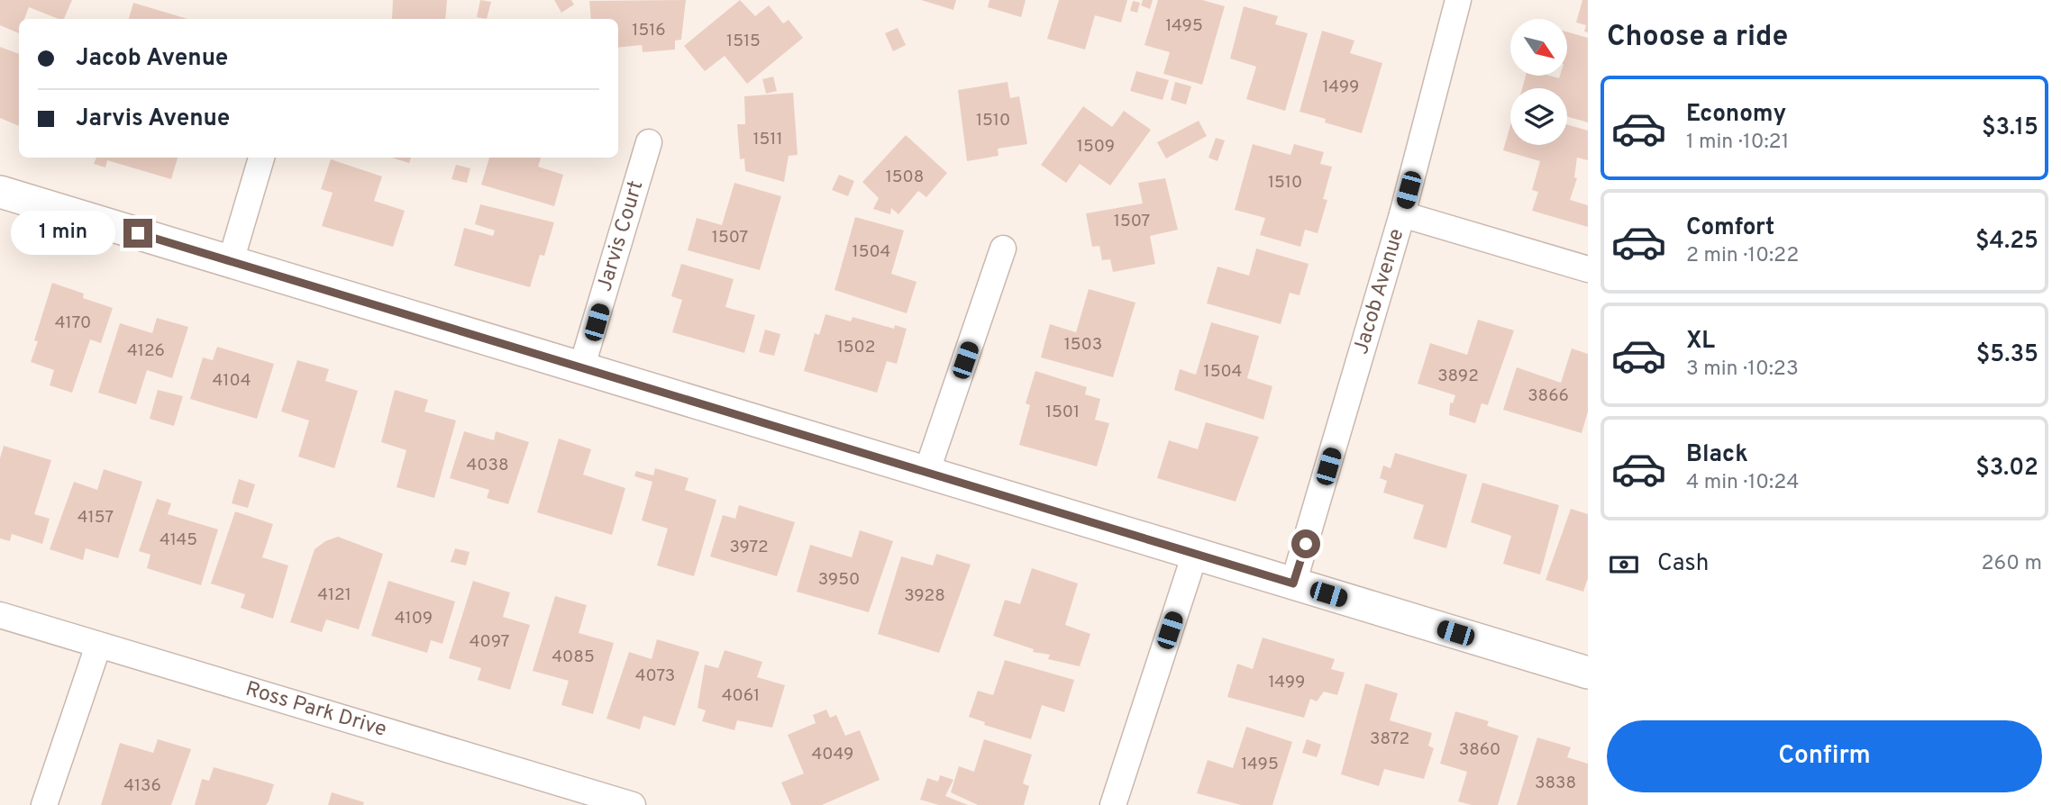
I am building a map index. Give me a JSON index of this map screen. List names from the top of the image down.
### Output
{
  "streets": {
    "street": ["Jarvis Court", "Jacob Avenue", "Ross Park Drive"]
  },
  "house_numbers": [
    "1495",
    "1516",
    "1515",
    "1499",
    "1510",
    "1511",
    "1509",
    "1508",
    "1510",
    "1507",
    "1507",
    "1504",
    "4170",
    "1503",
    "1502",
    "4126",
    "1504",
    "3892",
    "4104",
    "3866",
    "1501",
    "4038",
    "4157",
    "4145",
    "3972",
    "3950",
    "4121",
    "3928",
    "4109",
    "4097",
    "4085",
    "4073",
    "1499",
    "4061",
    "3872",
    "3860",
    "4049",
    "1495",
    "3838",
    "4136"
  ],
  "north": "bottom right",
  "page": {
    "heading": "Choose a ride",
    "banner": ["Jacob Avenue", "Jarvis Avenue"],
    "list": [
      {
        "name": "Economy",
        "note": "1 min · 10:21",
        "value": "$3.15"
      },
      {
        "name": "Comfort",
        "note": "2 min · 10:22",
        "value": "$4.25"
      },
      {
        "name": "XL",
        "note": "3 min · 10:23",
        "value": "$5.35"
      },
      {
        "name": "Black",
        "note": "4 min · 10:24",
        "value": "$3.02"
      }
    ],
    "bubble": "1 min",
    "pay": ["Cash", "260 m"],
    "buttons": "Confirm"
  }
}
